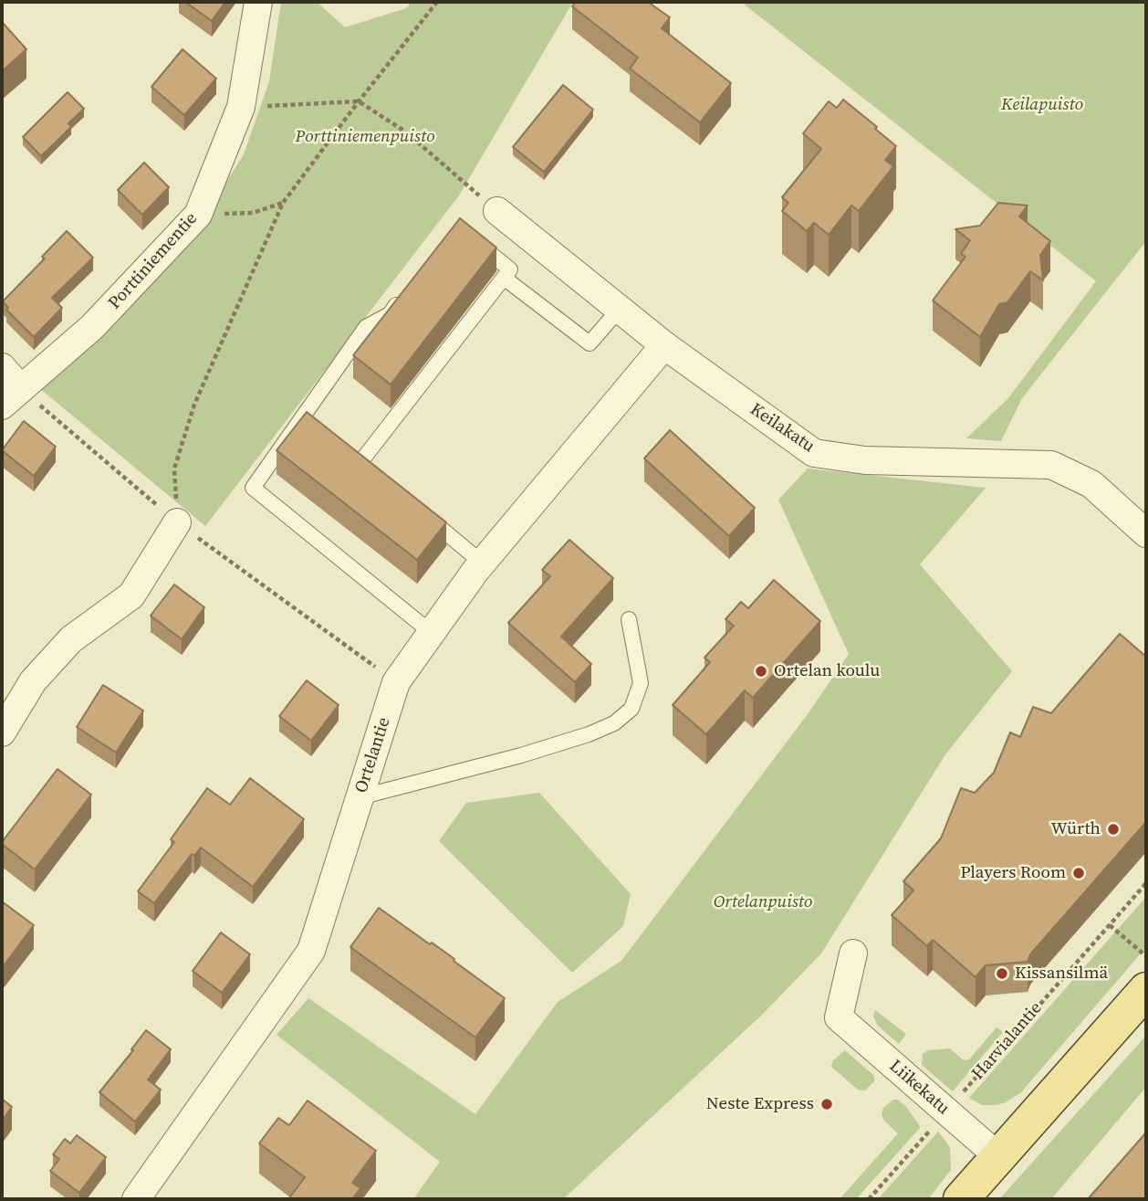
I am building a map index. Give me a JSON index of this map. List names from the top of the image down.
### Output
{
  "streets": {
    "street": [
      "Porttiniementie",
      "Keilakatu",
      "Ortelantie",
      "Liikekatu"
    ],
    "path": ["Harvialantie"]
  },
  "crossings": [
    ["Keilakatu", "Ortelantie"],
    ["Harvialantie", "Liikekatu"]
  ],
  "parks": ["Keilapuisto", "Porttiniemenpuisto", "Ortelanpuisto"],
  "places": [
    "Ortelan koulu",
    "Würth",
    "Players Room",
    "Kissansilmä",
    "Neste Express"
  ]
}
